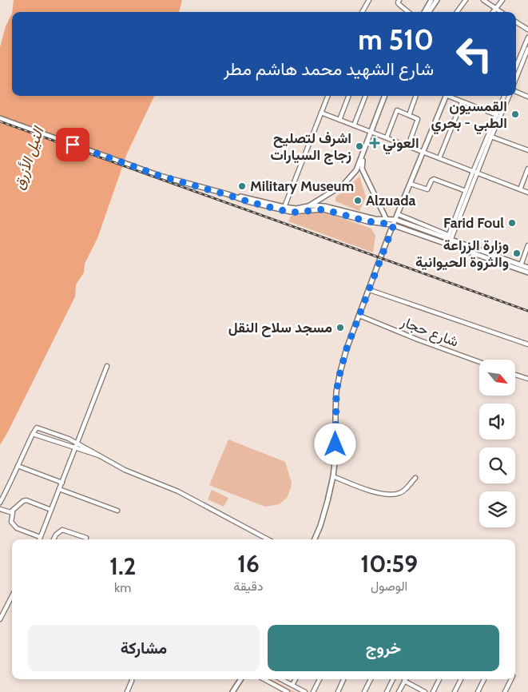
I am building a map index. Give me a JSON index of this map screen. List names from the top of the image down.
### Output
{
  "streets": {
    "street": ["شارع حجار"]
  },
  "water": ["النيل الأزرق"],
  "places": {
    "other": [
      "القمسيون الطبي - بحري",
      "اشرف لتصليح زجاج السيارات",
      "Military Museum",
      "Alzuada",
      "Farid Foul",
      "وزارة الزراعة والثروة الحيوانية",
      "مسجد سلاح النقل"
    ],
    "health": ["العوني"]
  },
  "north": "bottom right",
  "page": {
    "turn": ["510 m", "شارع الشهيد محمد هاشم مطر"],
    "eta": [
      "10:59",
      "الوصول",
      "16",
      "دقيقة",
      "1.2",
      "km"
    ],
    "buttons": ["خروج", "مشاركة"]
  }
}
